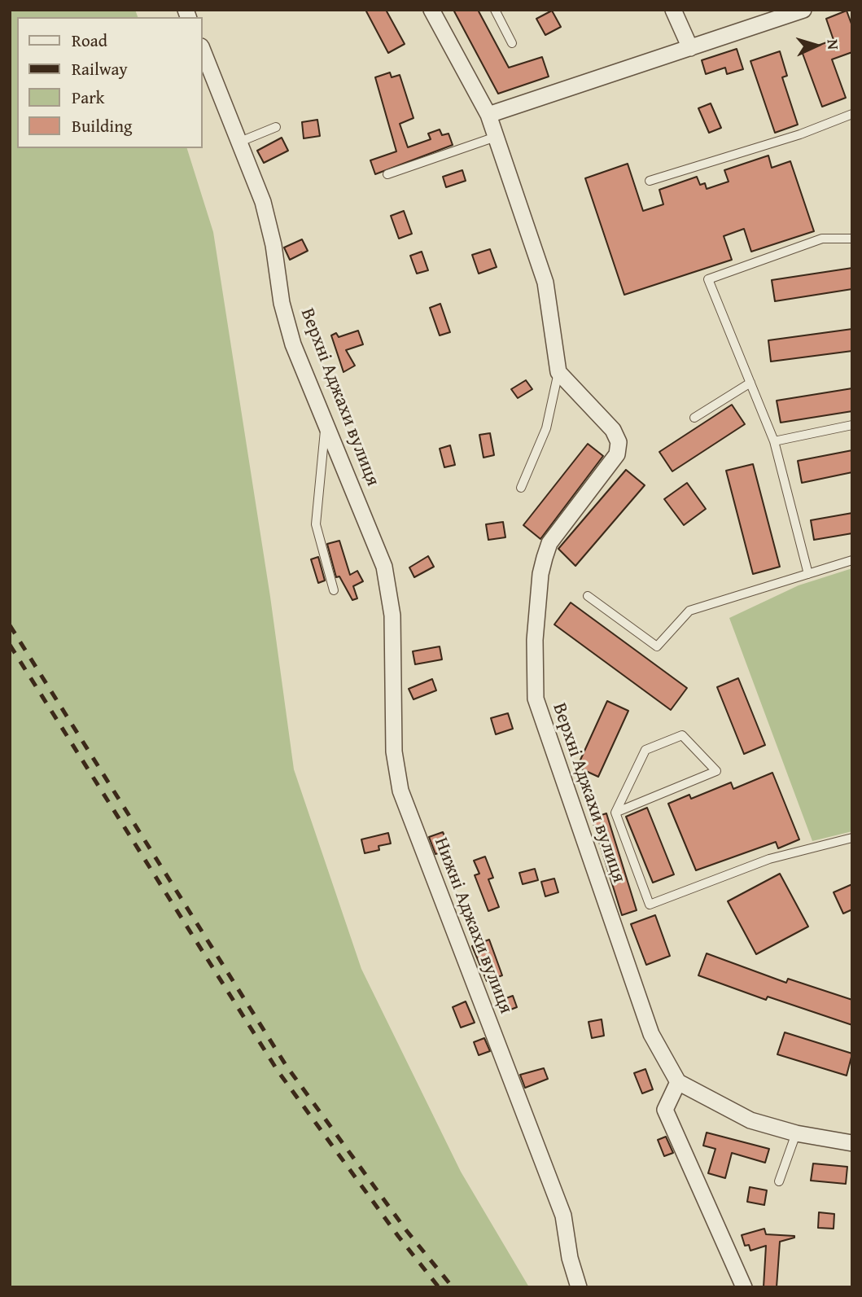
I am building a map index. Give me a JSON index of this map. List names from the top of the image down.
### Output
{
  "streets": {
    "street": ["Верхні Аджахи вулиця", "Нижні Аджахи вулиця"]
  },
  "crossings": [
    ["Верхні Аджахи вулиця", "Нижні Аджахи вулиця"]
  ],
  "legend": [
    "Road",
    "Railway",
    "Park",
    "Building"
  ],
  "north": "right"
}
